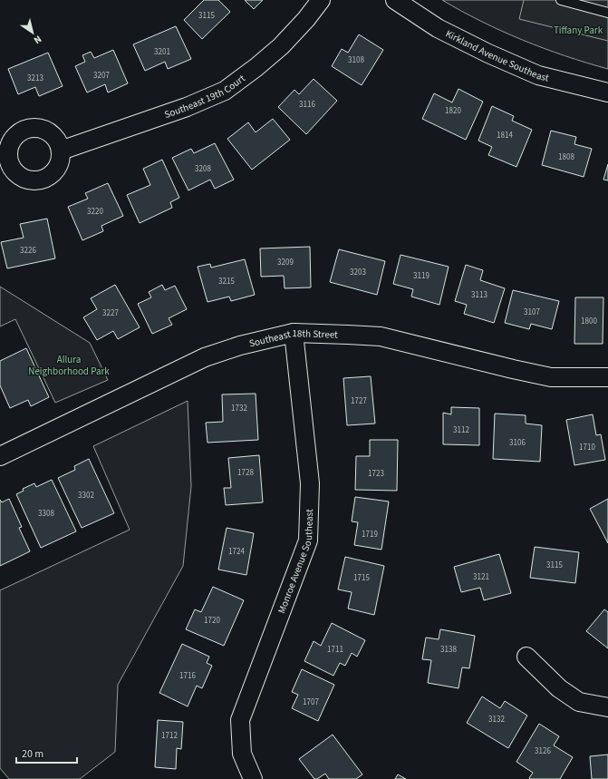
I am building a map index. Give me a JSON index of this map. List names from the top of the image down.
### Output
{
  "streets": {
    "street": [
      "Kirkland Avenue Southeast",
      "Southeast 19th Court",
      "Southeast 18th Street",
      "Monroe Avenue Southeast"
    ]
  },
  "crossings": [
    ["Southeast 18th Street", "Monroe Avenue Southeast"]
  ],
  "parks": ["Tiffany Park", "Allura Neighborhood Park"],
  "house_numbers": [
    "3115",
    "3201",
    "3108",
    "3207",
    "3213",
    "3116",
    "1820",
    "1814",
    "1808",
    "3208",
    "3220",
    "3226",
    "3209",
    "3203",
    "3119",
    "3215",
    "3113",
    "3107",
    "3227",
    "1800",
    "1727",
    "1732",
    "3112",
    "3106",
    "1710",
    "1728",
    "1723",
    "3302",
    "3308",
    "1719",
    "1724",
    "3115",
    "3121",
    "1715",
    "1720",
    "1711",
    "3138",
    "1716",
    "1707",
    "3132",
    "1712",
    "3126"
  ],
  "scale_bar": "20 m",
  "north": "bottom right"
}
